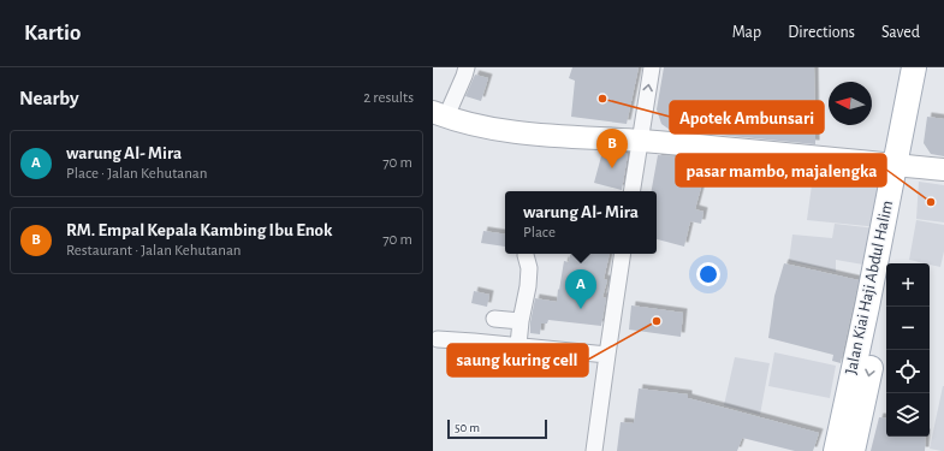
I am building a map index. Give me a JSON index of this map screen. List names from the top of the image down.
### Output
{
  "streets": {
    "main road": ["Jalan Kiai Haji Abdul Halim"]
  },
  "places": ["Apotek Ambunsari", "pasar mambo, majalengka", "saung kuring cell"],
  "scale_bar": "50 m",
  "north": "left",
  "page": {
    "header": "Kartio",
    "nav": ["Map", "Directions", "Saved"],
    "heading": ["Nearby", "2 results"],
    "pins": ["B", "A"],
    "list": [
      {
        "mark": "A",
        "name": "warung Al- Mira",
        "note": "Place · Jalan Kehutanan",
        "value": "70 m"
      },
      {
        "mark": "B",
        "name": "RM. Empal Kepala Kambing Ibu Enok",
        "note": "Restaurant · Jalan Kehutanan",
        "value": "70 m"
      }
    ],
    "popup": ["warung Al- Mira", "Place"],
    "map_buttons": ["+", "−"],
    "scale": "50 m"
  }
}
